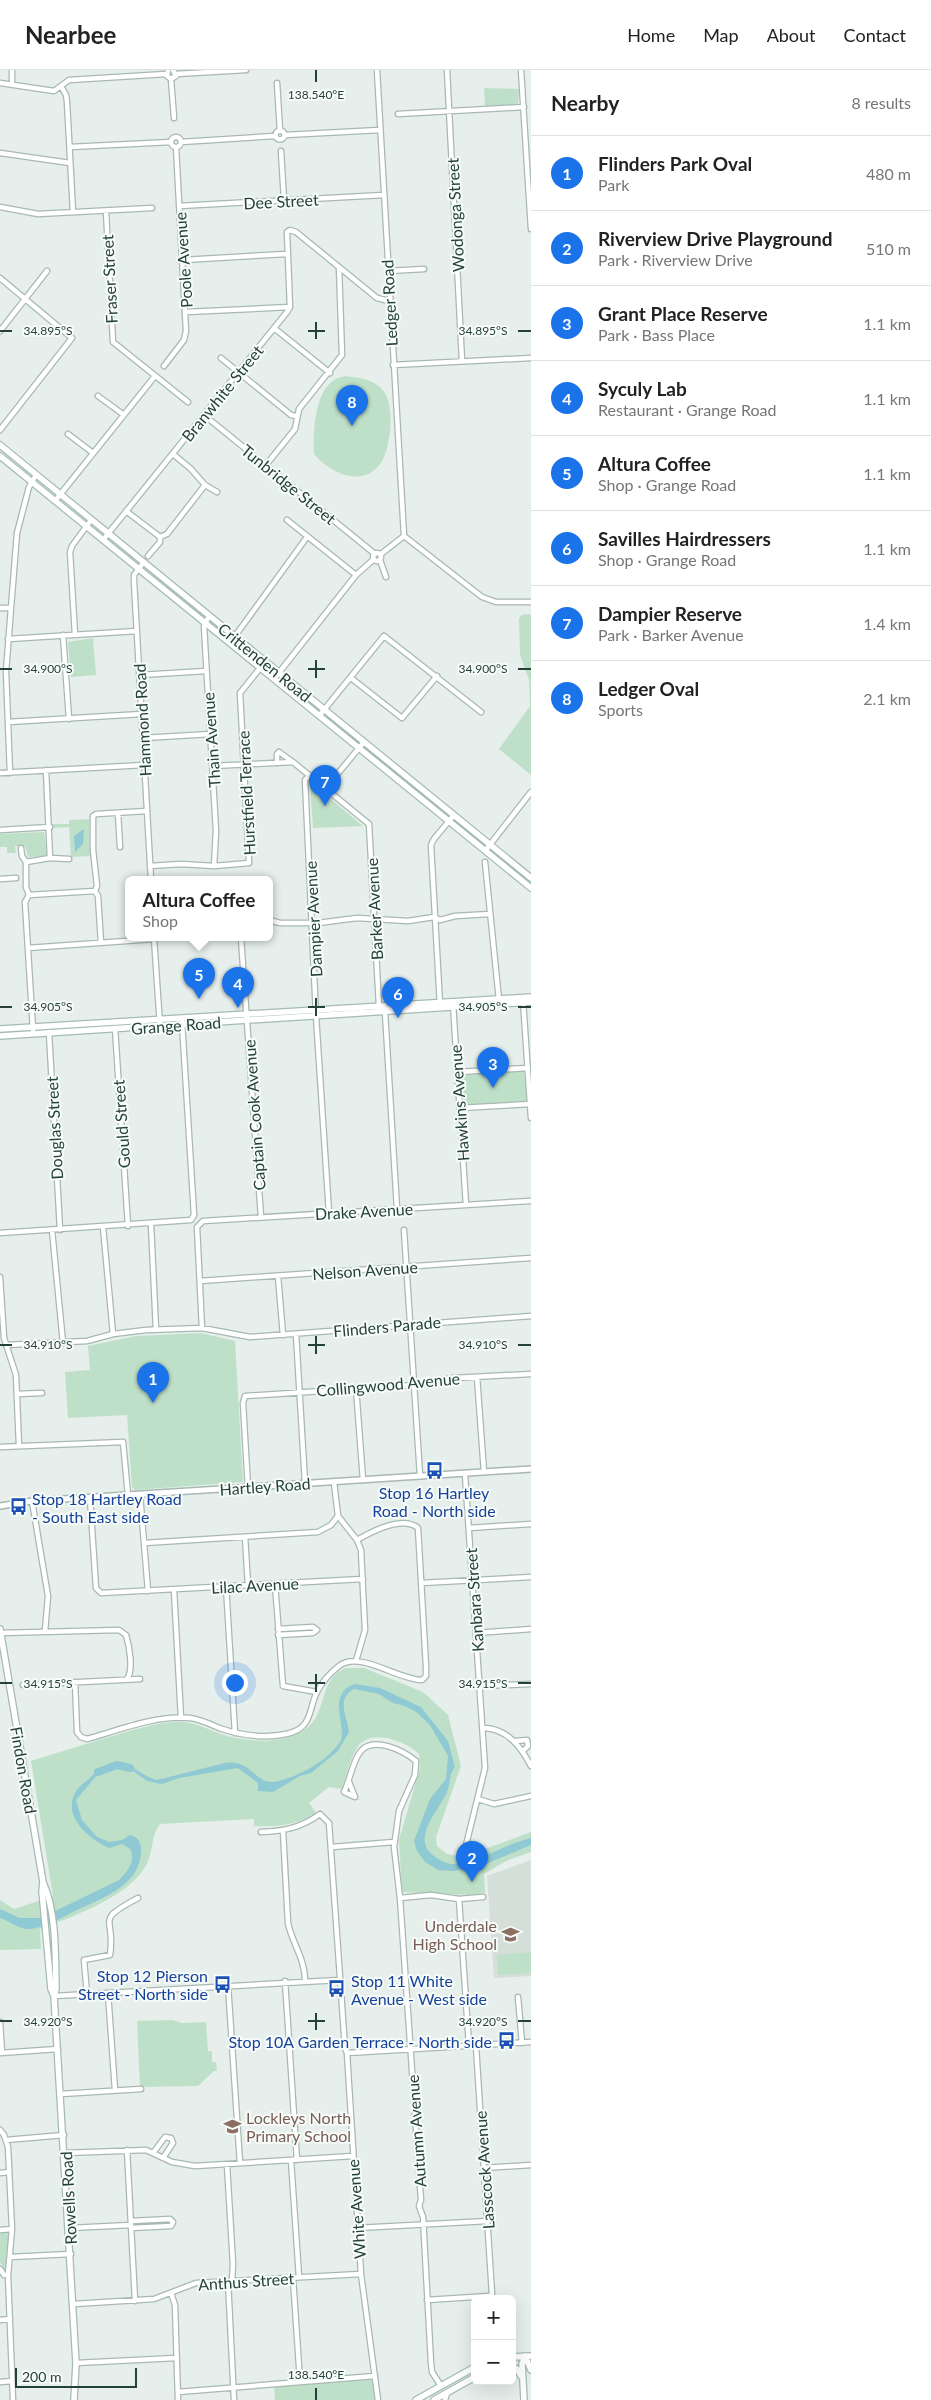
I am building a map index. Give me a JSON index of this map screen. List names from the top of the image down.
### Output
{
  "streets": {
    "main road": [
      "Crittenden Road",
      "Grange Road",
      "Findon Road",
      "Rowells Road"
    ],
    "street": [
      "Dee Street",
      "Wodonga Street",
      "Poole Avenue",
      "Fraser Street",
      "Ledger Road",
      "Branwhite Street",
      "Tunbridge Street",
      "Hammond Road",
      "Thain Avenue",
      "Hurstfield Terrace",
      "Barker Avenue",
      "Dampier Avenue",
      "Hawkins Avenue",
      "Captain Cook Avenue",
      "Gould Street",
      "Douglas Street",
      "Drake Avenue",
      "Nelson Avenue",
      "Flinders Parade",
      "Collingwood Avenue",
      "Hartley Road",
      "Lilac Avenue",
      "Kanbara Street",
      "Autumn Avenue",
      "Lasscock Avenue",
      "White Avenue",
      "Anthus Street"
    ]
  },
  "crossings": [
    ["Dee Street", "Poole Avenue"],
    ["Dee Street", "Ledger Road"],
    ["Branwhite Street", "Tunbridge Street"],
    ["Branwhite Street", "Crittenden Road"],
    ["Crittenden Road", "Hammond Road"],
    ["Crittenden Road", "Thain Avenue"],
    ["Crittenden Road", "Hurstfield Terrace"],
    ["Hammond Road", "Hurstfield Terrace"],
    ["Thain Avenue", "Hurstfield Terrace"],
    ["Barker Avenue", "Dampier Avenue"],
    ["Barker Avenue", "Grange Road"],
    ["Dampier Avenue", "Grange Road"],
    ["Dampier Avenue", "Drake Avenue"],
    ["Grange Road", "Hawkins Avenue"],
    ["Grange Road", "Captain Cook Avenue"],
    ["Grange Road", "Gould Street"],
    ["Grange Road", "Douglas Street"],
    ["Hawkins Avenue", "Drake Avenue"],
    ["Captain Cook Avenue", "Drake Avenue"],
    ["Drake Avenue", "Nelson Avenue"],
    ["Collingwood Avenue", "Hartley Road"],
    ["Hartley Road", "Lilac Avenue"],
    ["Hartley Road", "Kanbara Street"],
    ["Findon Road", "Rowells Road"],
    ["Autumn Avenue", "Lasscock Avenue"],
    ["Rowells Road", "Anthus Street"],
    ["White Avenue", "Anthus Street"]
  ],
  "places": {
    "bus stop": [
      "Stop 16 Hartley Road - North side",
      "Stop 18 Hartley Road - South East side",
      "Stop 12 Pierson Street - North side",
      "Stop 11 White Avenue - West side",
      "Stop 10A Garden Terrace - North side"
    ],
    "school or university": ["Underdale High School", "Lockleys North Primary School"]
  },
  "scale_bar": "200 m",
  "page": {
    "header": "Nearbee",
    "nav": [
      "Home",
      "Map",
      "About",
      "Contact"
    ],
    "heading": ["Nearby", "8 results"],
    "list": [
      {
        "mark": "1",
        "name": "Flinders Park Oval",
        "note": "Park",
        "value": "480 m"
      },
      {
        "mark": "2",
        "name": "Riverview Drive Playground",
        "note": "Park · Riverview Drive",
        "value": "510 m"
      },
      {
        "mark": "3",
        "name": "Grant Place Reserve",
        "note": "Park · Bass Place",
        "value": "1.1 km"
      },
      {
        "mark": "4",
        "name": "Syculy Lab",
        "note": "Restaurant · Grange Road",
        "value": "1.1 km"
      },
      {
        "mark": "5",
        "name": "Altura Coffee",
        "note": "Shop · Grange Road",
        "value": "1.1 km"
      },
      {
        "mark": "6",
        "name": "Savilles Hairdressers",
        "note": "Shop · Grange Road",
        "value": "1.1 km"
      },
      {
        "mark": "7",
        "name": "Dampier Reserve",
        "note": "Park · Barker Avenue",
        "value": "1.4 km"
      },
      {
        "mark": "8",
        "name": "Ledger Oval",
        "note": "Sports",
        "value": "2.1 km"
      }
    ],
    "pins": [
      "8",
      "7",
      "5",
      "4",
      "6",
      "3",
      "1",
      "2"
    ],
    "popup": ["Altura Coffee", "Shop"],
    "map_buttons": ["+", "−"],
    "scale": "200 m"
  },
  "coordinates": [
    "138.540°E",
    "34.895°S",
    "34.900°S",
    "34.905°S",
    "34.910°S",
    "34.915°S",
    "34.920°S"
  ]
}
